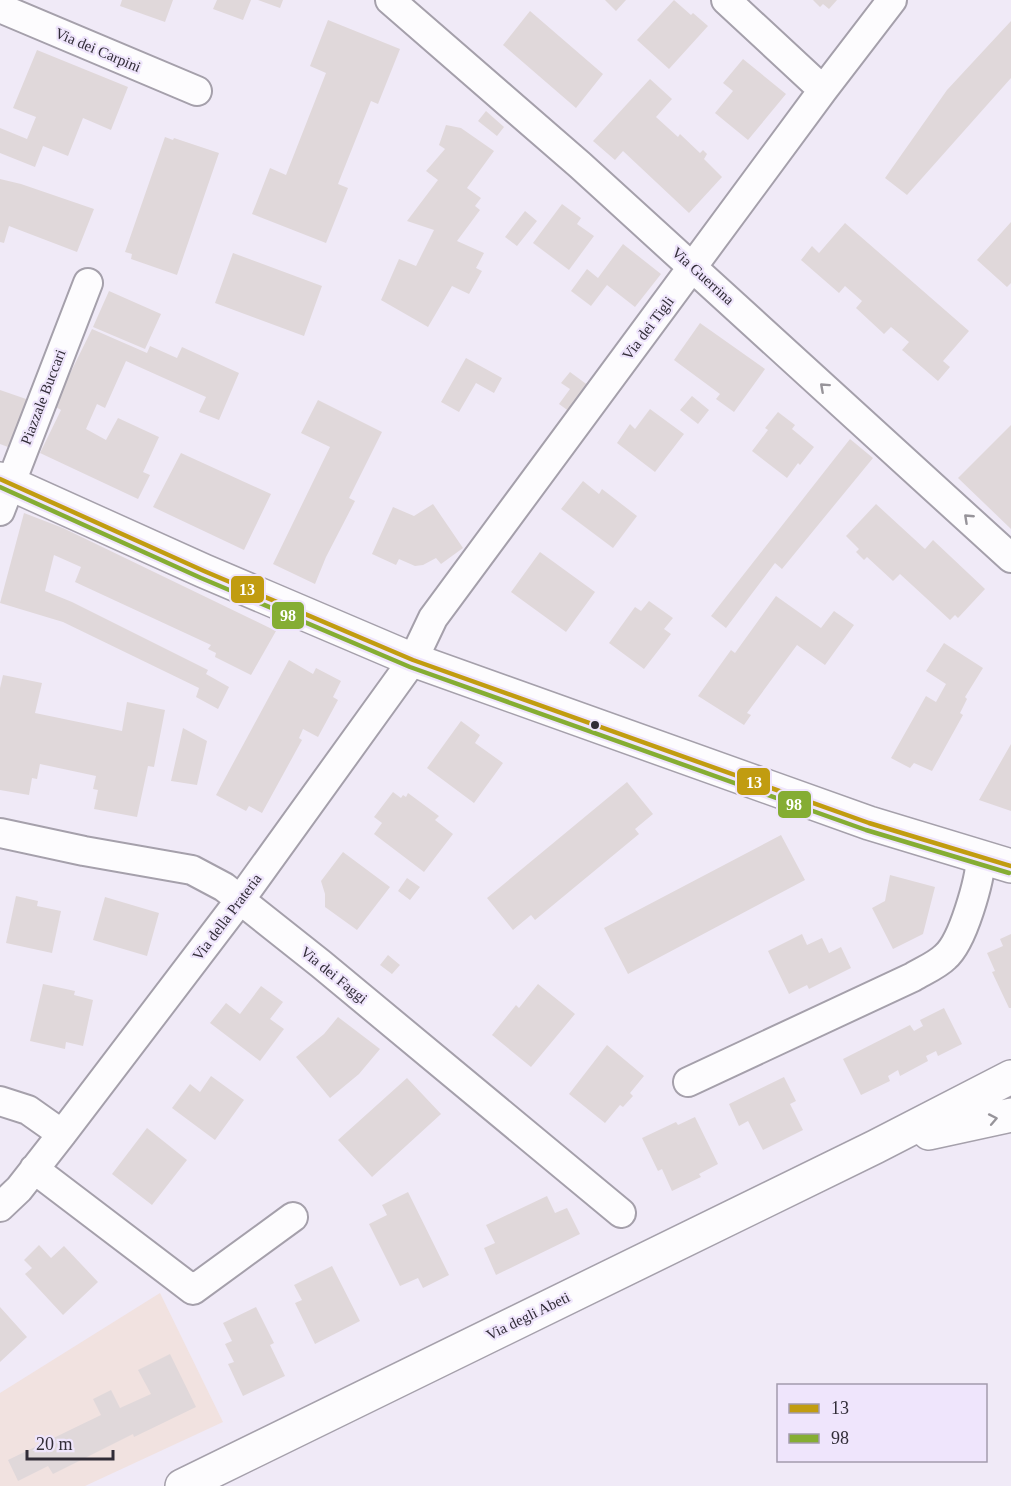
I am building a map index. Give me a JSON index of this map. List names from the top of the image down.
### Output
{
  "streets": {
    "street": [
      "Via dei Carpini",
      "Via Guerrina",
      "Via dei Tigli",
      "Piazzale Buccari",
      "Via della Prateria",
      "Via dei Faggi",
      "Via degli Abeti"
    ]
  },
  "crossings": [
    ["Via Guerrina", "Via dei Tigli"],
    ["Via dei Tigli", "Via della Prateria"],
    ["Via della Prateria", "Via dei Faggi"]
  ],
  "one_way": ["Via Guerrina"],
  "lines": ["transit line 13", "transit line 98"],
  "legend": ["13", "98"],
  "scale_bar": "20 m"
}
